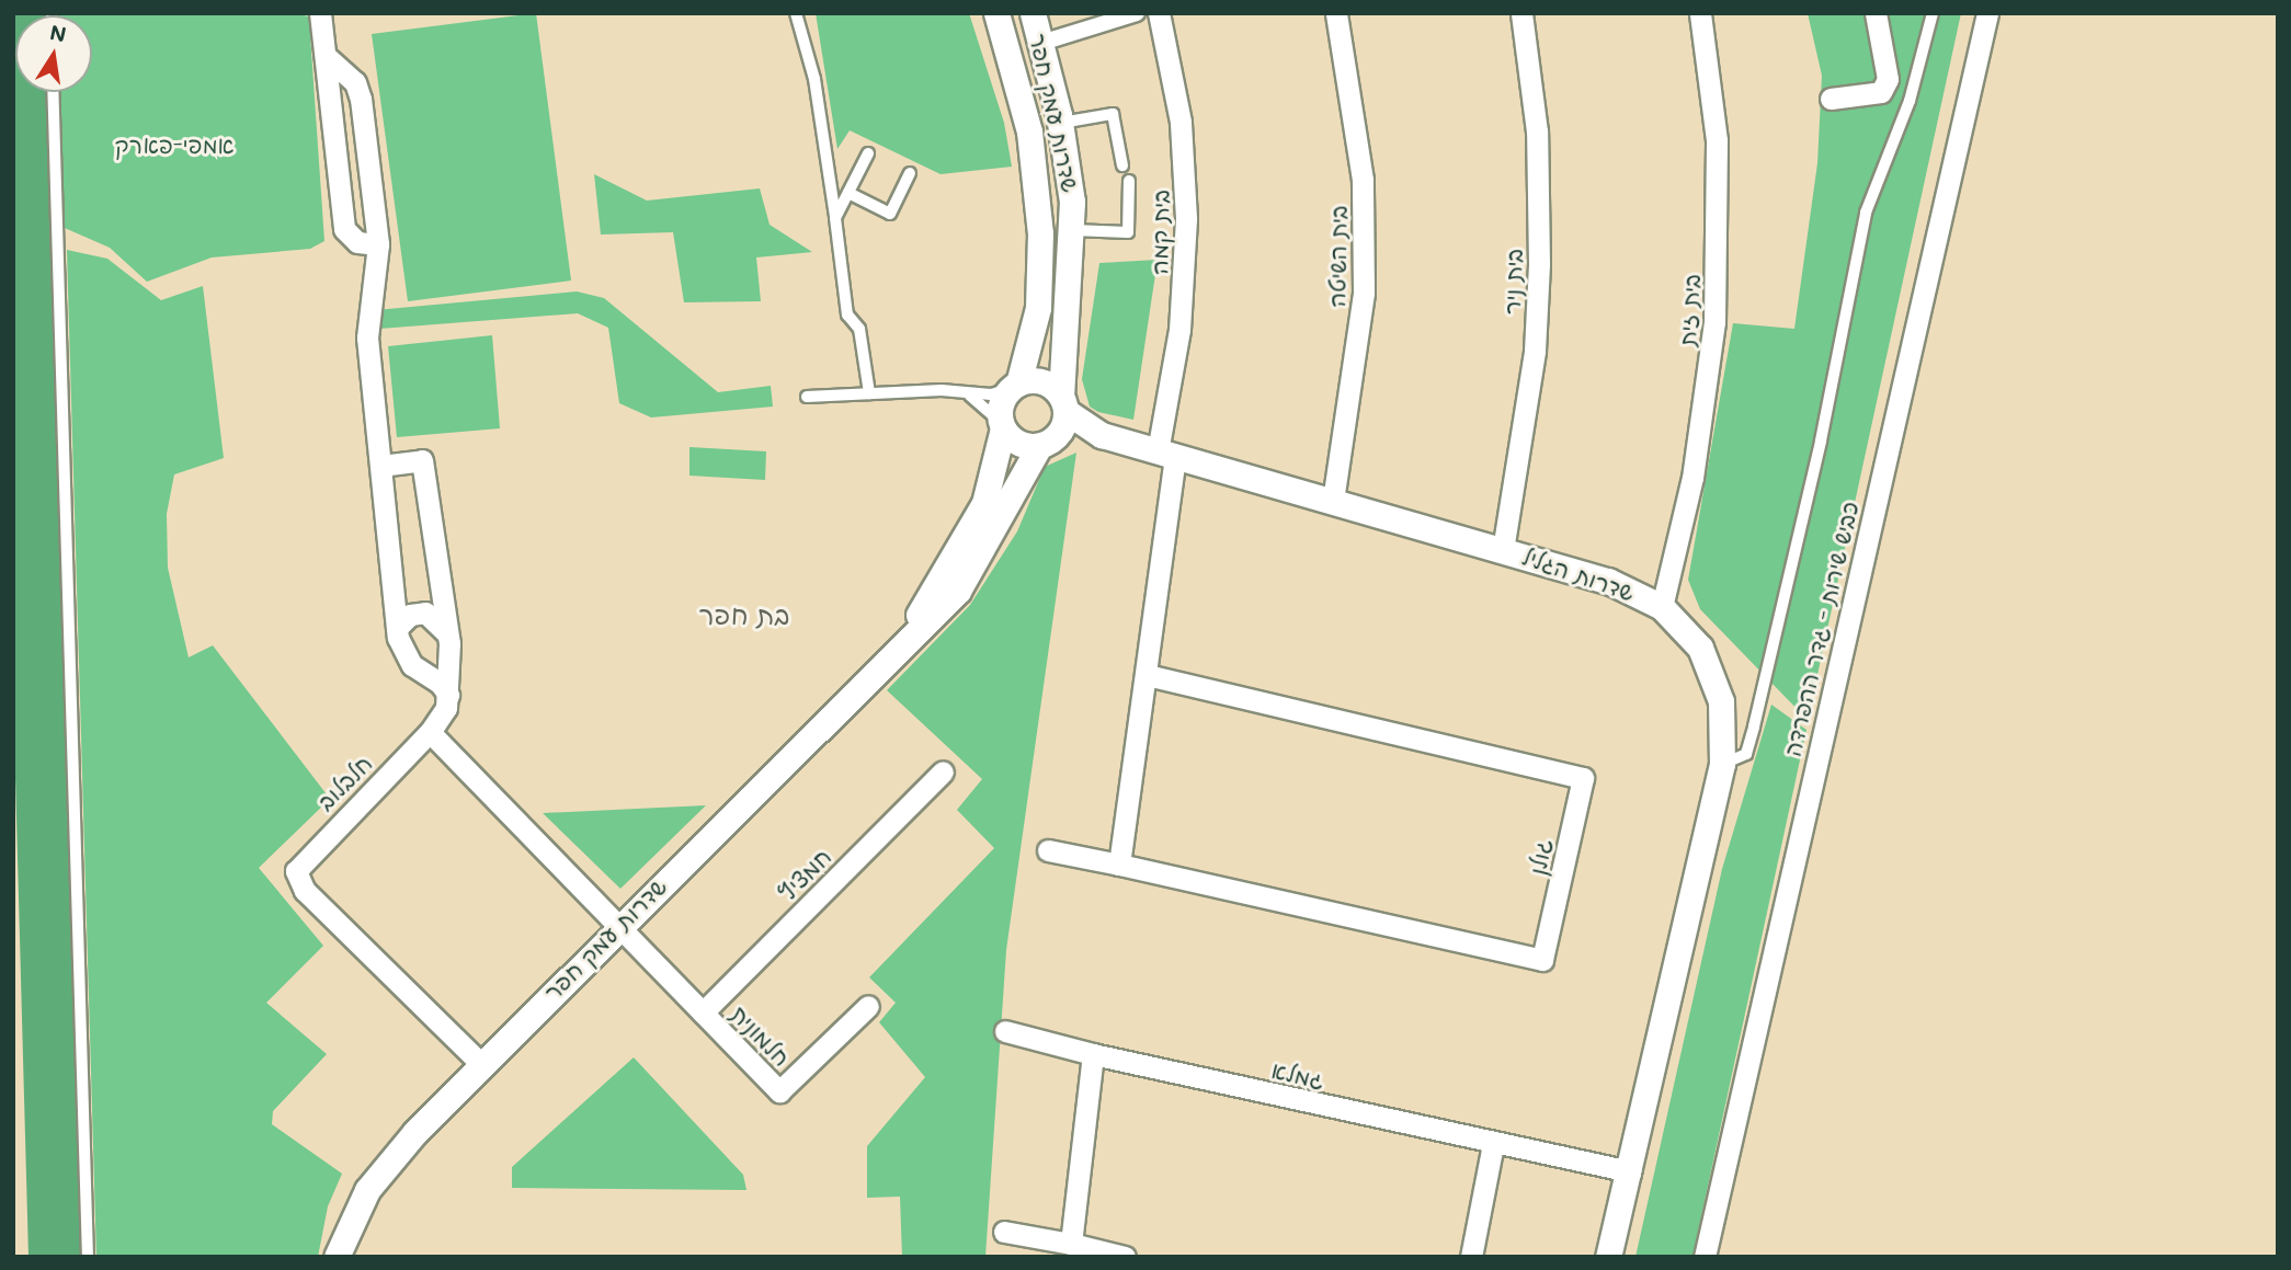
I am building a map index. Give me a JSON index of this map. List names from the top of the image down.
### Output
{
  "streets": {
    "street": [
      "שדרות עמק חפר",
      "בית קמה",
      "בית השיטה",
      "בית ניר",
      "בית זית",
      "שדרות הגליל",
      "כביש שירות - גדר ההפרדה",
      "חלבלוב",
      "גולן",
      "חמציץ",
      "חלמונית",
      "גמלא"
    ]
  },
  "crossings": [
    ["שדרות עמק חפר", "שדרות הגליל"],
    ["שדרות עמק חפר", "חלבלוב"],
    ["שדרות עמק חפר", "חלמונית"],
    ["בית קמה", "שדרות הגליל"],
    ["בית השיטה", "שדרות הגליל"],
    ["בית ניר", "שדרות הגליל"],
    ["בית זית", "שדרות הגליל"],
    ["שדרות הגליל", "גמלא"],
    ["חמציץ", "חלמונית"]
  ],
  "districts": ["בת חפר"],
  "parks": ["אמפי-פארק"],
  "north": "top"
}
